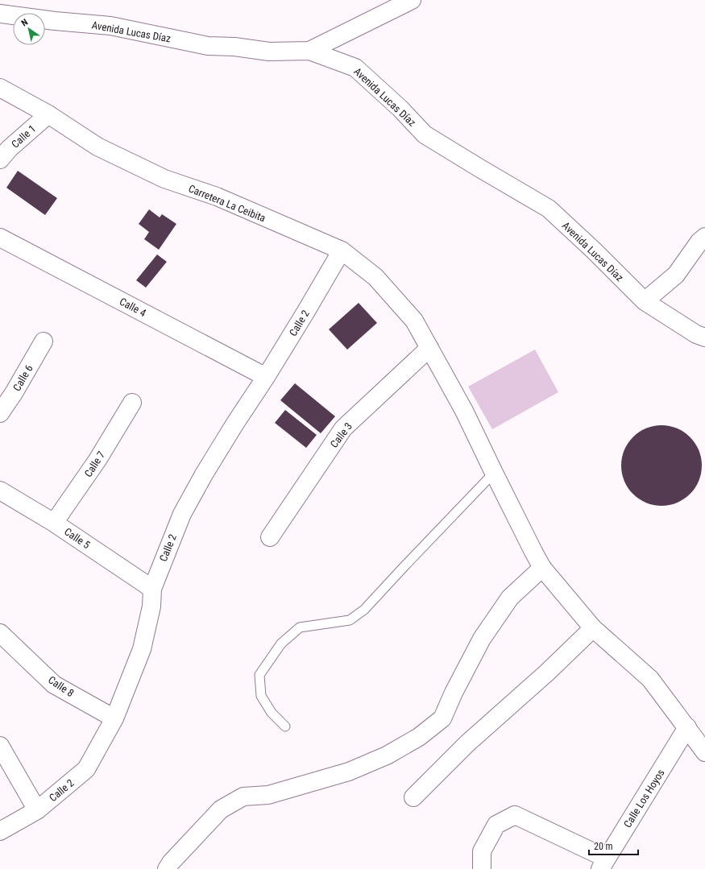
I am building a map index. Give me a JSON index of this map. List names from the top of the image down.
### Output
{
  "streets": {
    "street": [
      "Avenida Lucas Díaz",
      "Calle 1",
      "Carretera La Ceibita",
      "Calle 4",
      "Calle 2",
      "Calle 6",
      "Calle 3",
      "Calle 7",
      "Calle 5",
      "Calle 8",
      "Calle Los Hoyos"
    ]
  },
  "crossings": [
    ["Calle 1", "Carretera La Ceibita"],
    ["Carretera La Ceibita", "Calle 2"],
    ["Carretera La Ceibita", "Calle 3"],
    ["Carretera La Ceibita", "Calle Los Hoyos"],
    ["Calle 4", "Calle 2"],
    ["Calle 2", "Calle 5"],
    ["Calle 2", "Calle 8"],
    ["Calle 7", "Calle 5"]
  ],
  "scale_bar": "20 m",
  "north": "top left"
}
